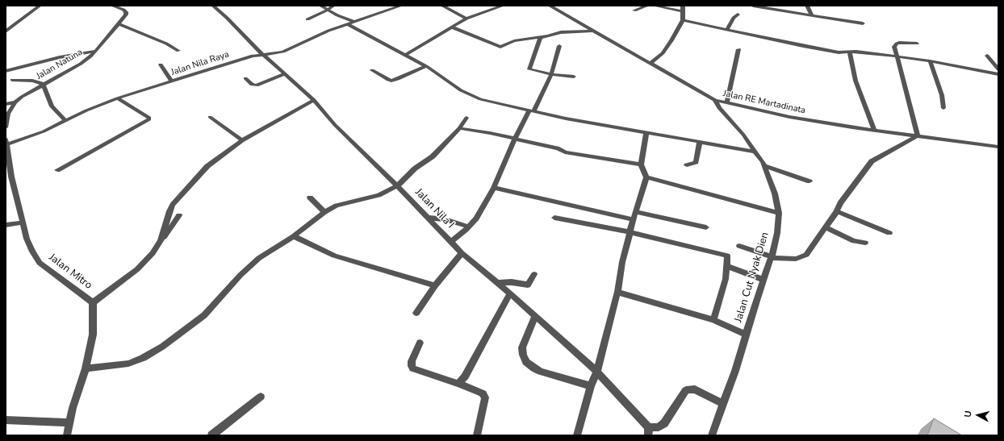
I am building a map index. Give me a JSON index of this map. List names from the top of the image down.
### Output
{
  "streets": {
    "street": [
      "Jalan Nila Raya",
      "Jalan Natuna",
      "Jalan RE Martadinata",
      "Jalan Nila I",
      "Jalan Mitro",
      "Jalan Cut Nyak Dien"
    ]
  },
  "crossings": [
    ["Jalan Nila Raya", "Jalan Nila I"],
    ["Jalan Nila Raya", "Jalan Mitro"],
    ["Jalan RE Martadinata", "Jalan Cut Nyak Dien"]
  ],
  "north": "left"
}
